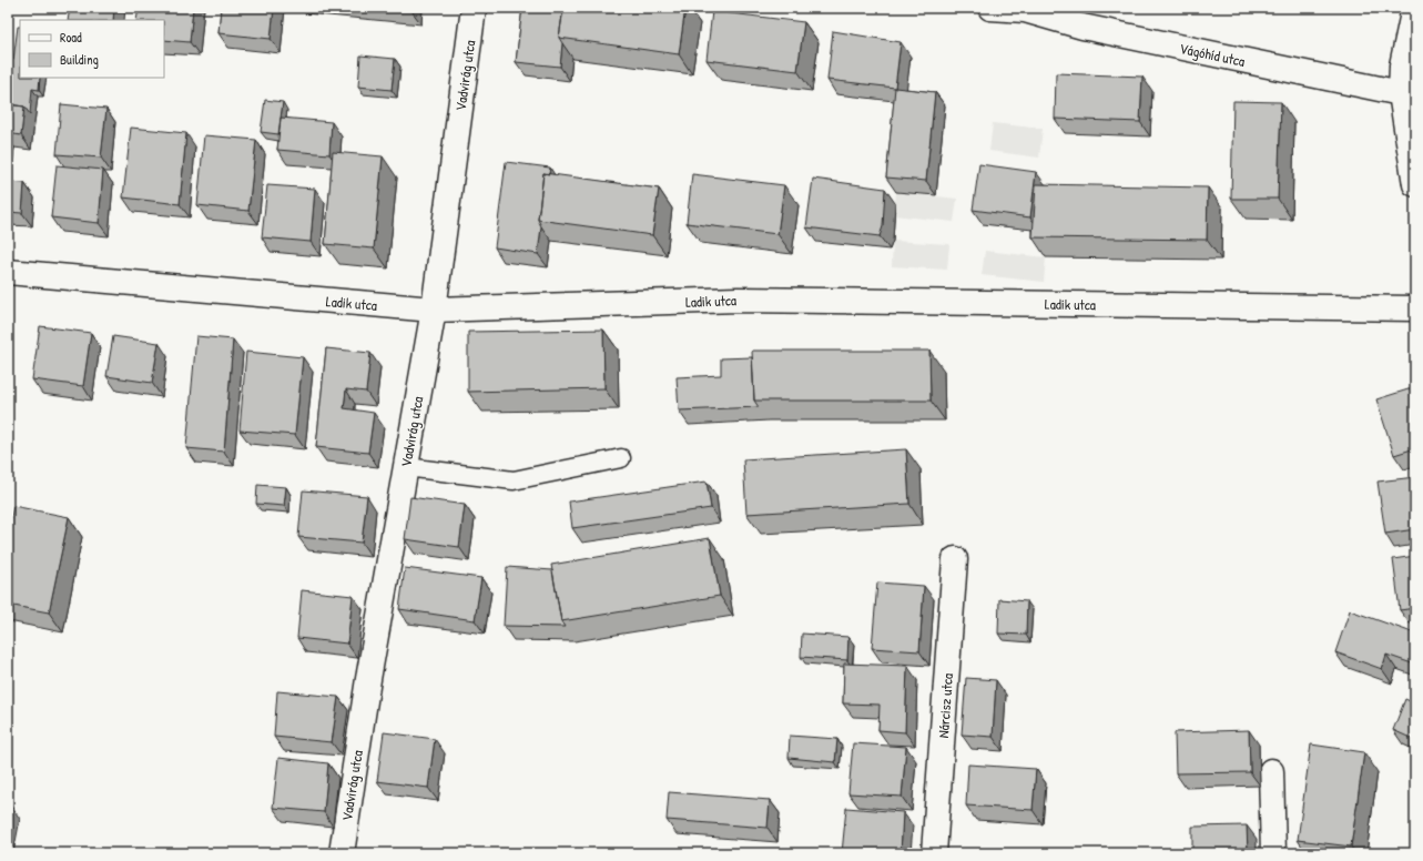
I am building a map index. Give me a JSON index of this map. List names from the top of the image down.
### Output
{
  "streets": {
    "street": [
      "Vágóhíd utca",
      "Vadvirág utca",
      "Ladik utca",
      "Nárcisz utca"
    ]
  },
  "crossings": [
    ["Vadvirág utca", "Ladik utca"]
  ],
  "legend": ["Road", "Building"]
}
